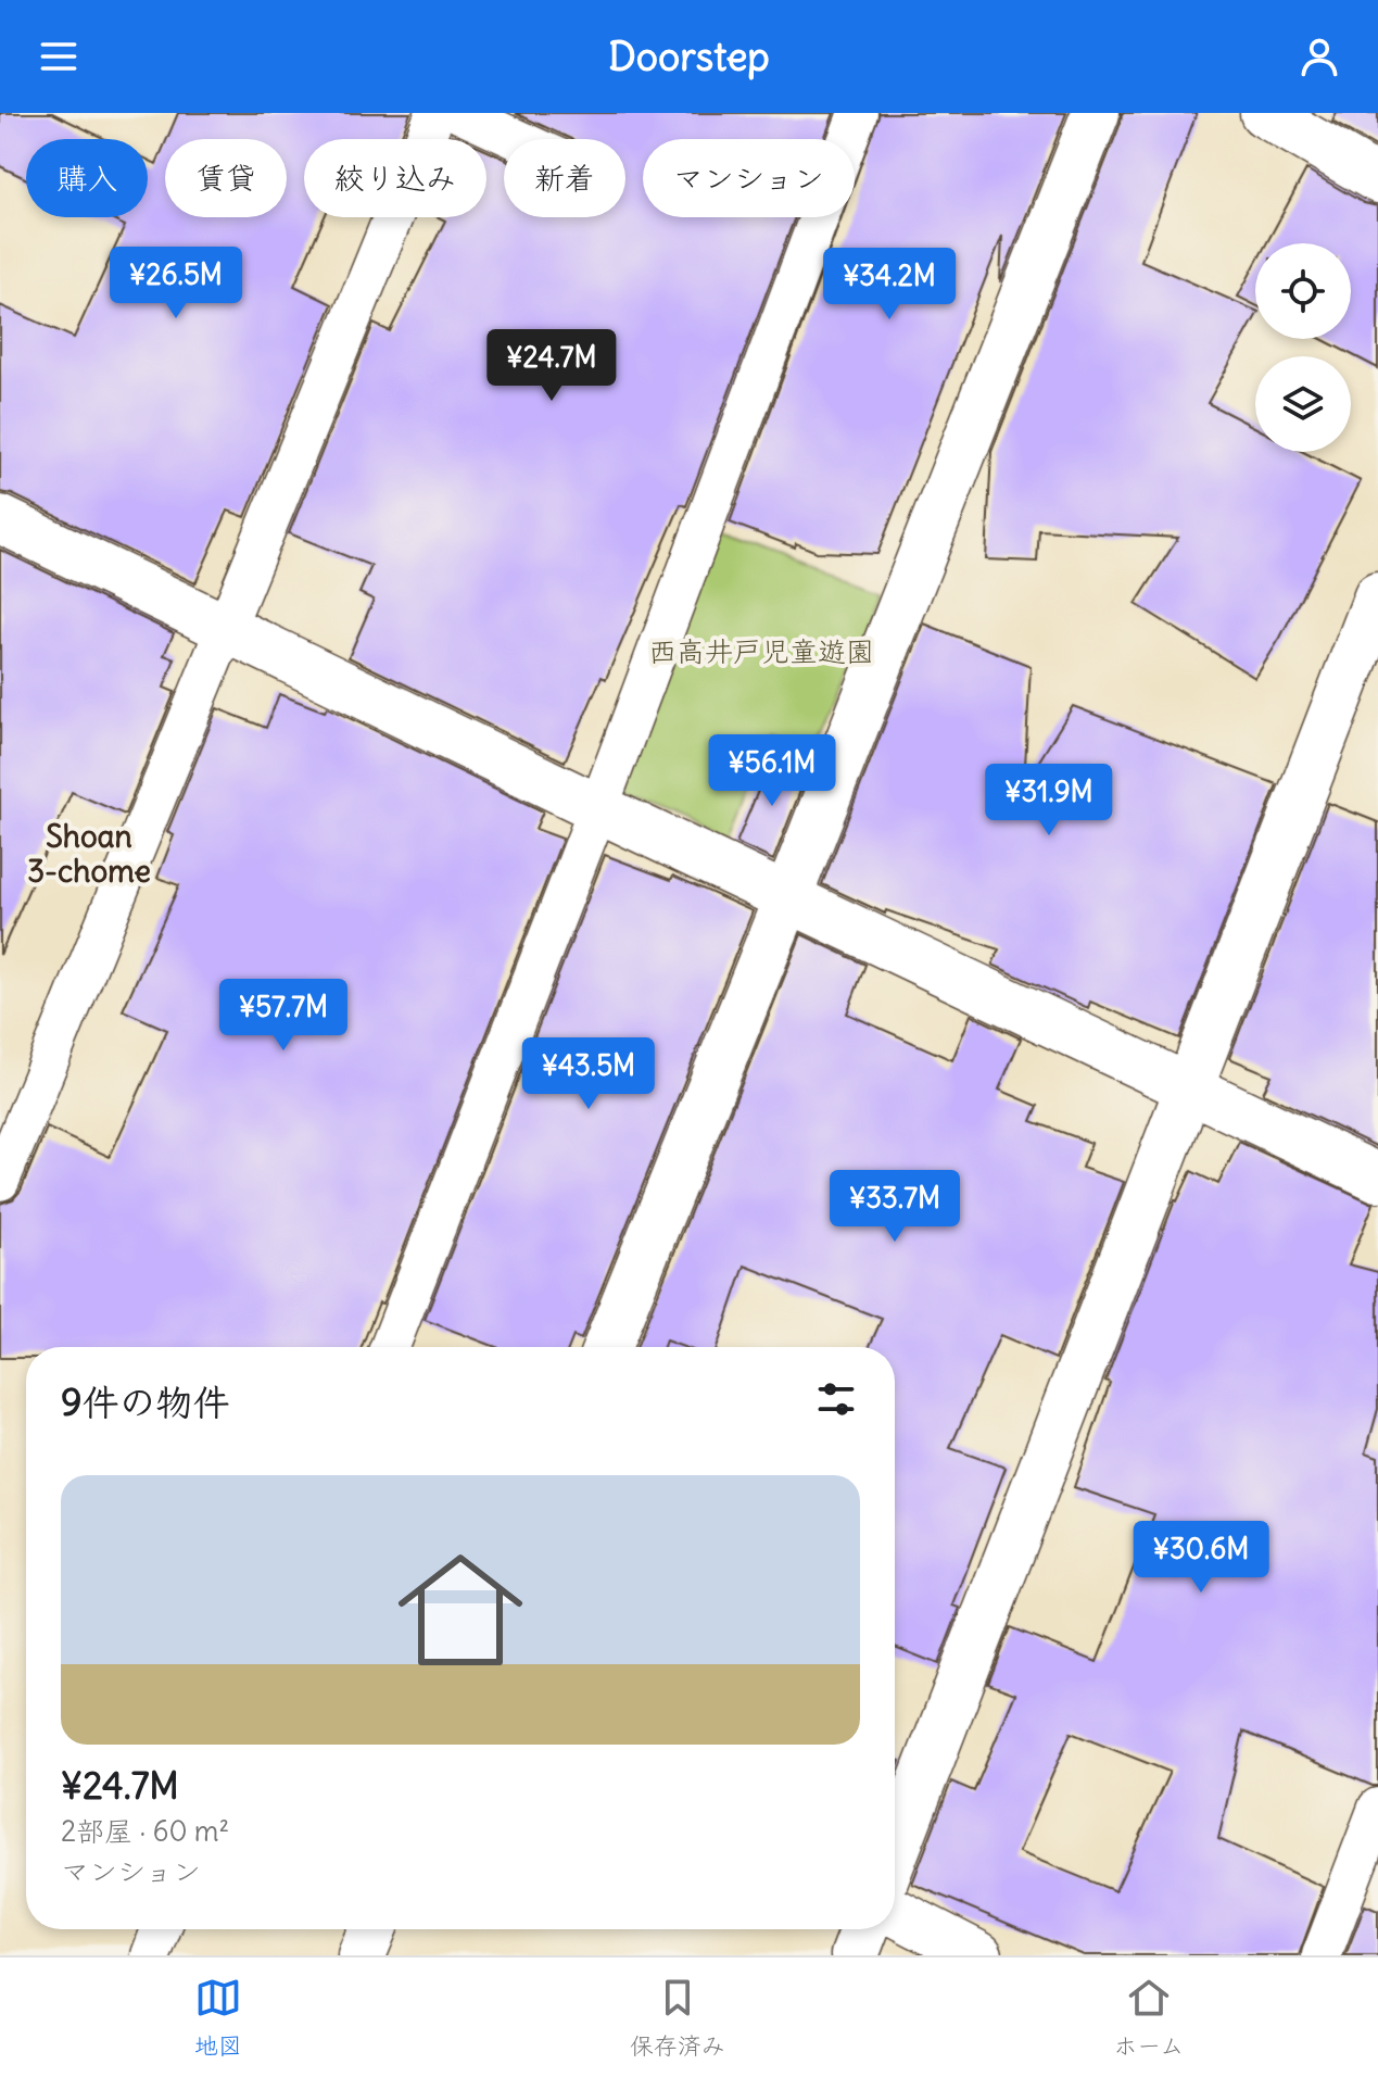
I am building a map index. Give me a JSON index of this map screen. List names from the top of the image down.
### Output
{
  "districts": ["Shoan 3-chome"],
  "parks": ["西高井戸児童遊園"],
  "page": {
    "header": "Doorstep",
    "chip": [
      "購入",
      "賃貸",
      "絞り込み",
      "新着",
      "マンション"
    ],
    "price": [
      "¥26.5M",
      "¥34.2M",
      "¥24.7M",
      "¥56.1M",
      "¥31.9M",
      "¥57.7M",
      "¥43.5M",
      "¥33.7M",
      "¥30.6M"
    ],
    "heading": "9件の物件",
    "list": [
      {
        "name": "¥24.7M",
        "note": "2部屋 · 60 m² · マンション"
      }
    ],
    "tabs": ["地図", "保存済み", "ホーム"]
  }
}
